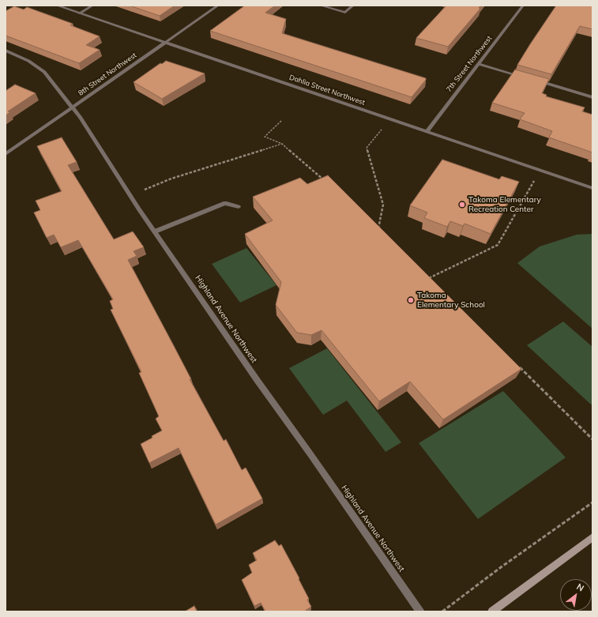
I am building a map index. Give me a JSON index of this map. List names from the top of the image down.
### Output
{
  "streets": {
    "street": [
      "7th Street Northwest",
      "8th Street Northwest",
      "Dahlia Street Northwest",
      "Highland Avenue Northwest"
    ]
  },
  "crossings": [
    ["7th Street Northwest", "Dahlia Street Northwest"],
    ["8th Street Northwest", "Dahlia Street Northwest"],
    ["8th Street Northwest", "Highland Avenue Northwest"]
  ],
  "places": ["Takoma Elementary Recreation Center", "Takoma Elementary School"],
  "north": "top right"
}
